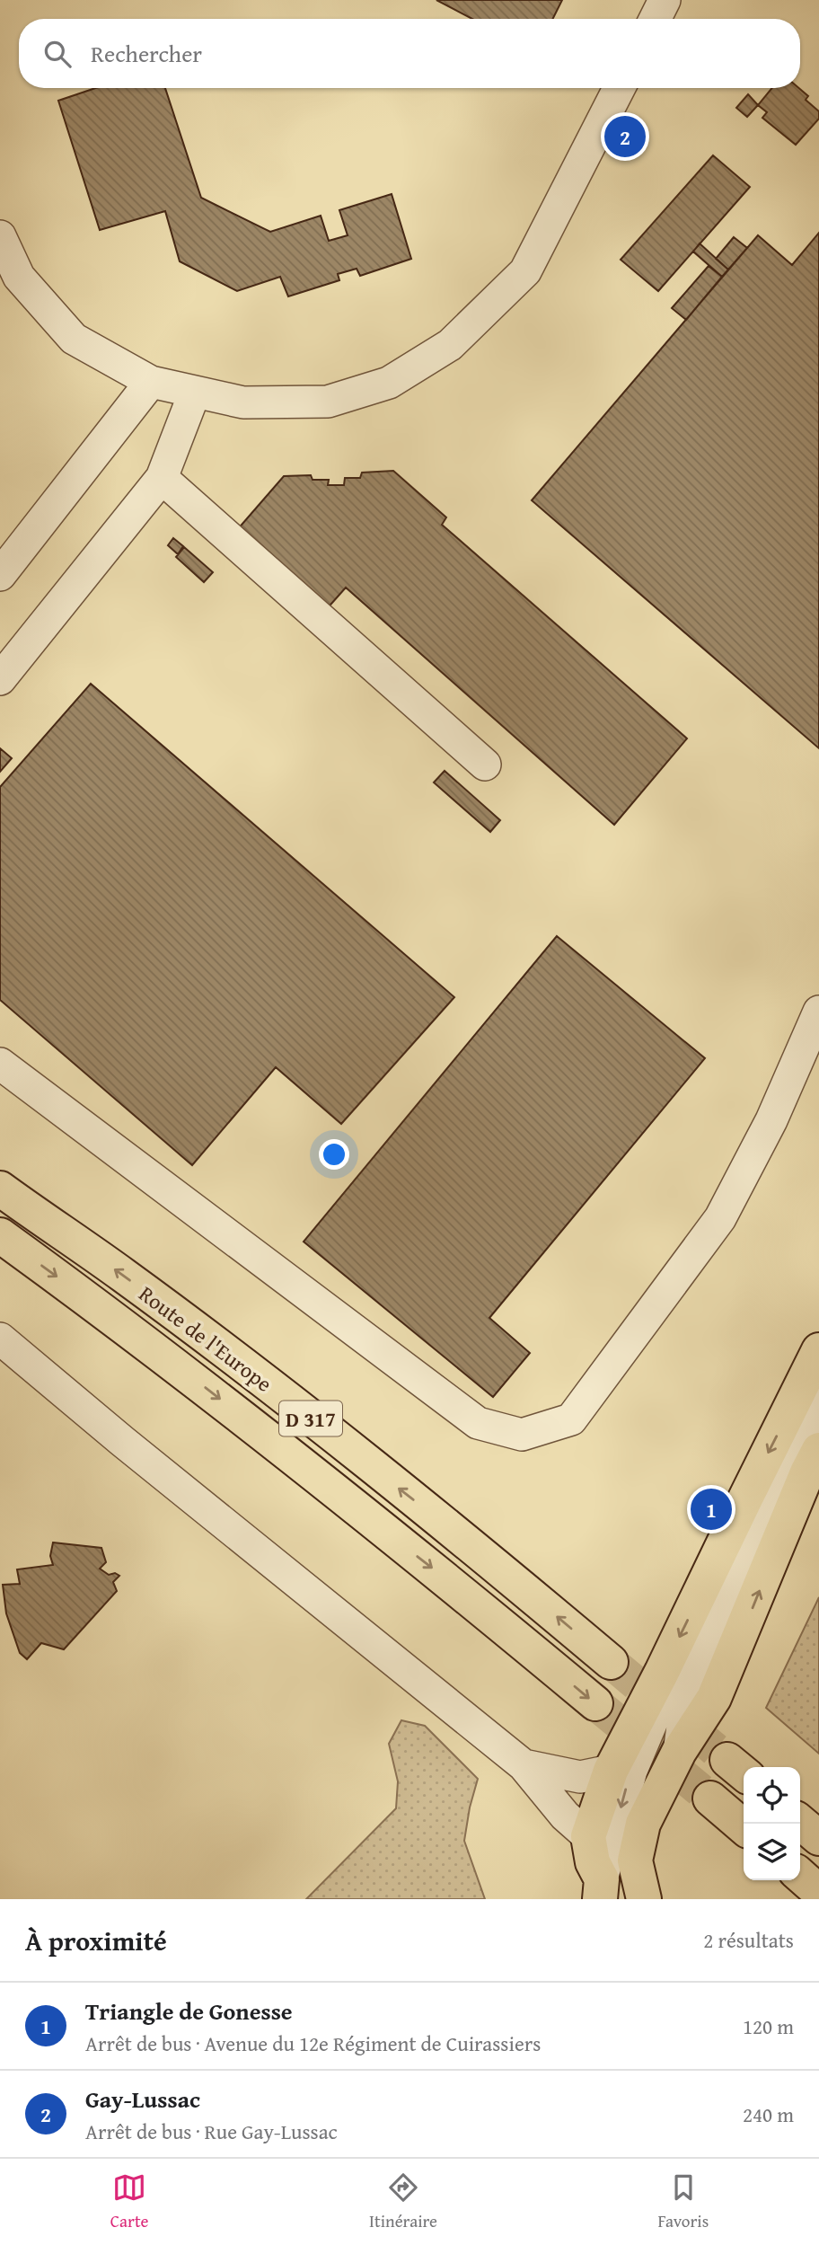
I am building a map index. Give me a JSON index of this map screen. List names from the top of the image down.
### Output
{
  "streets": {
    "main road": ["Route de l'Europe", "D 317"]
  },
  "page": {
    "search": "Rechercher",
    "pins": ["2", "1"],
    "heading": ["À proximité", "2 résultats"],
    "list": [
      {
        "mark": "1",
        "name": "Triangle de Gonesse",
        "note": "Arrêt de bus · Avenue du 12e Régiment de Cuirassiers",
        "value": "120 m"
      },
      {
        "mark": "2",
        "name": "Gay-Lussac",
        "note": "Arrêt de bus · Rue Gay-Lussac",
        "value": "240 m"
      }
    ],
    "nav": ["Carte", "Itinéraire", "Favoris"]
  }
}
